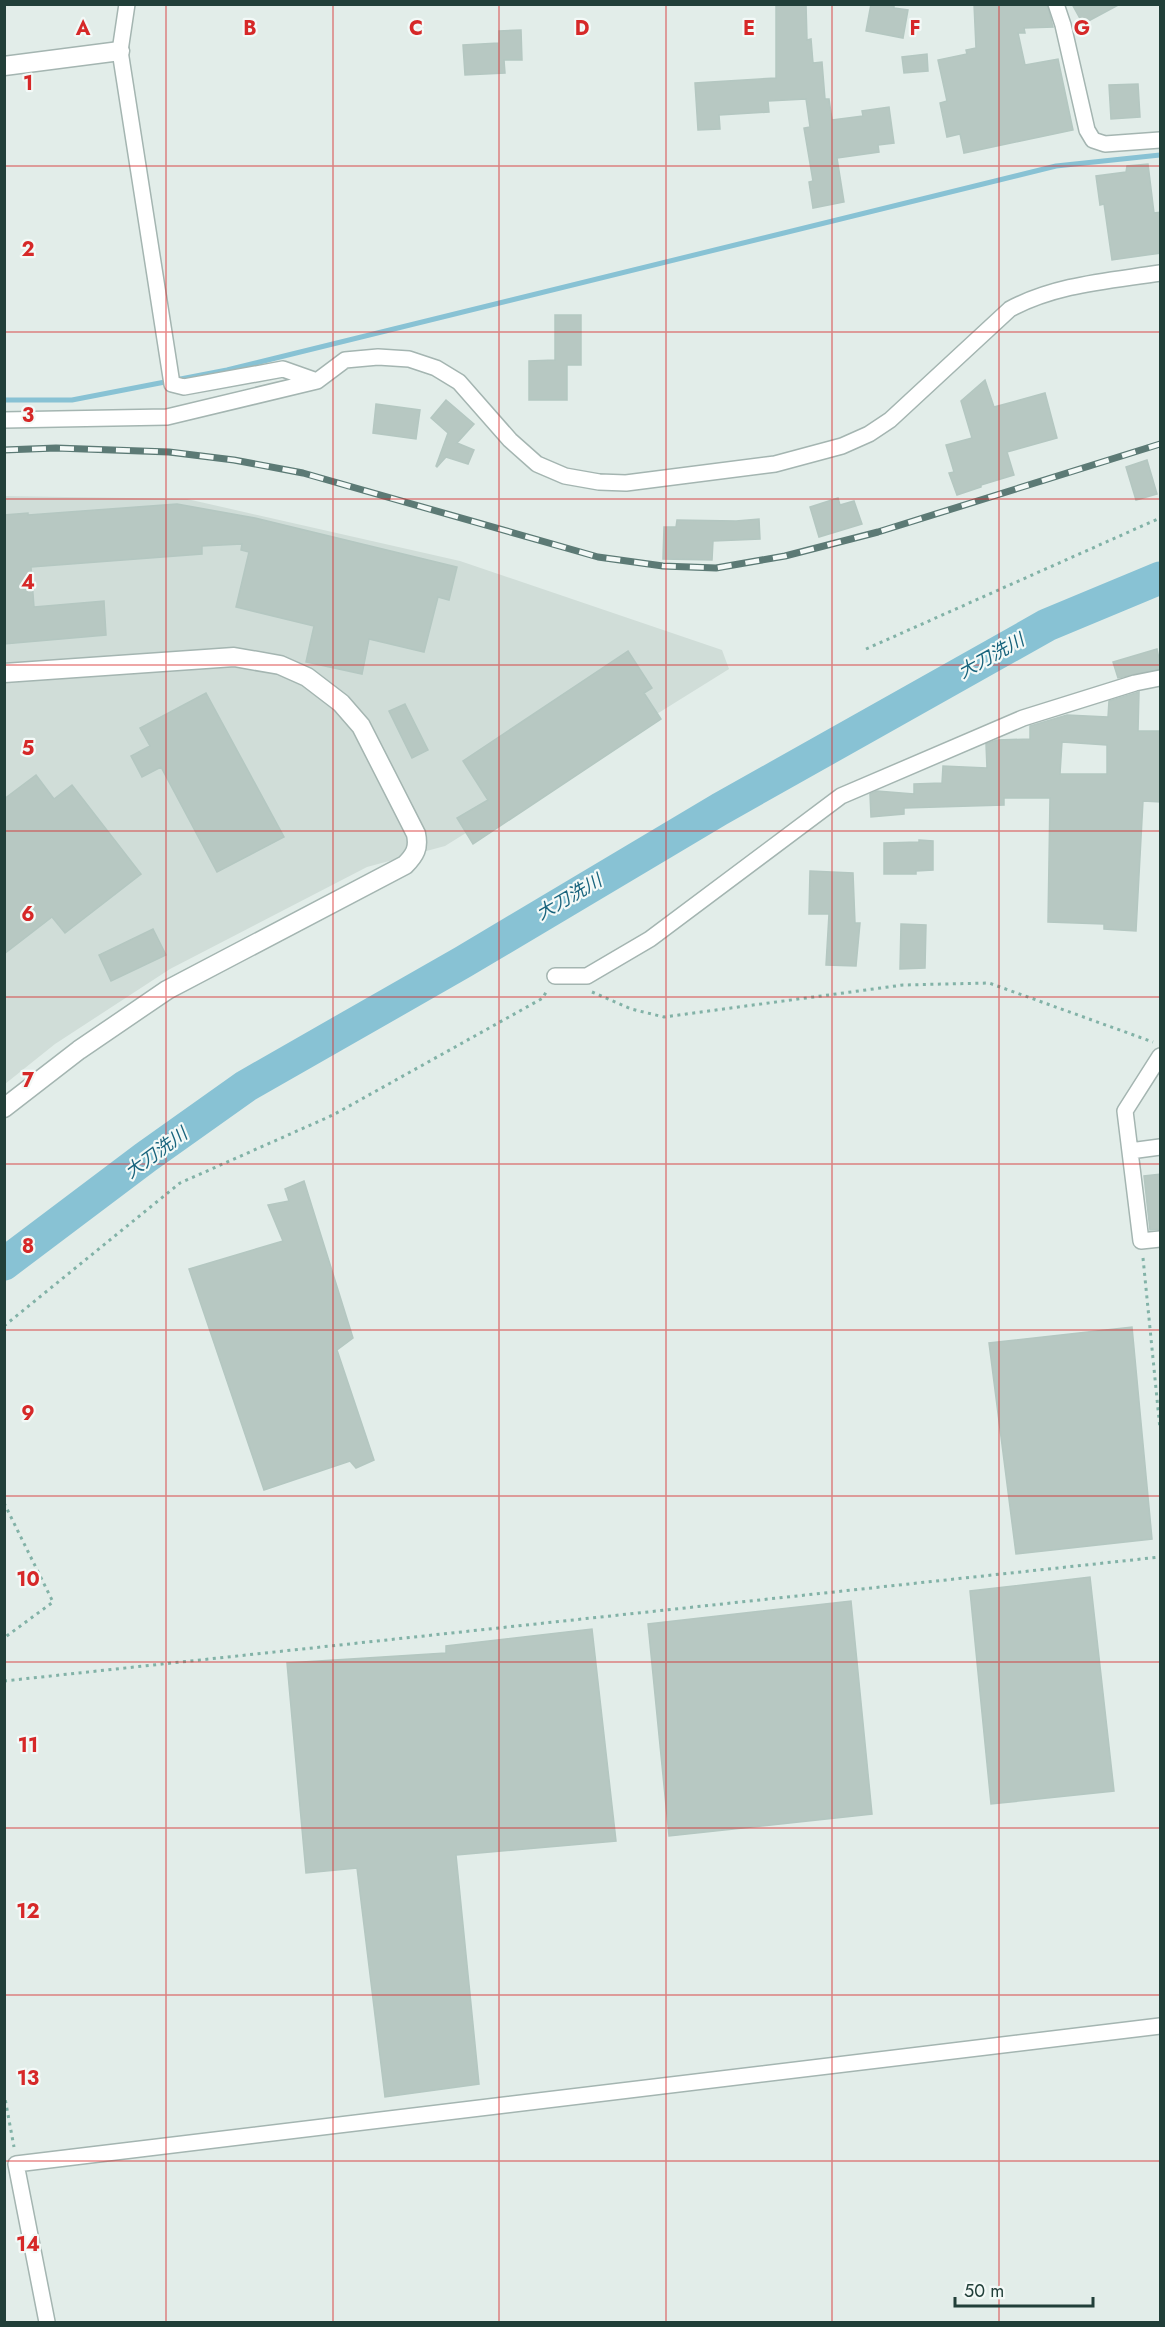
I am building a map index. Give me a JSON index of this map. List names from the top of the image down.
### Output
{
  "water": ["大刀洗川"],
  "scale_bar": "50 m",
  "grid": {
    "columns": [
      "A",
      "B",
      "C",
      "D",
      "E",
      "F",
      "G"
    ],
    "rows": [
      "1",
      "2",
      "3",
      "4",
      "5",
      "6",
      "7",
      "8",
      "9",
      "10",
      "11",
      "12",
      "13",
      "14"
    ]
  }
}
